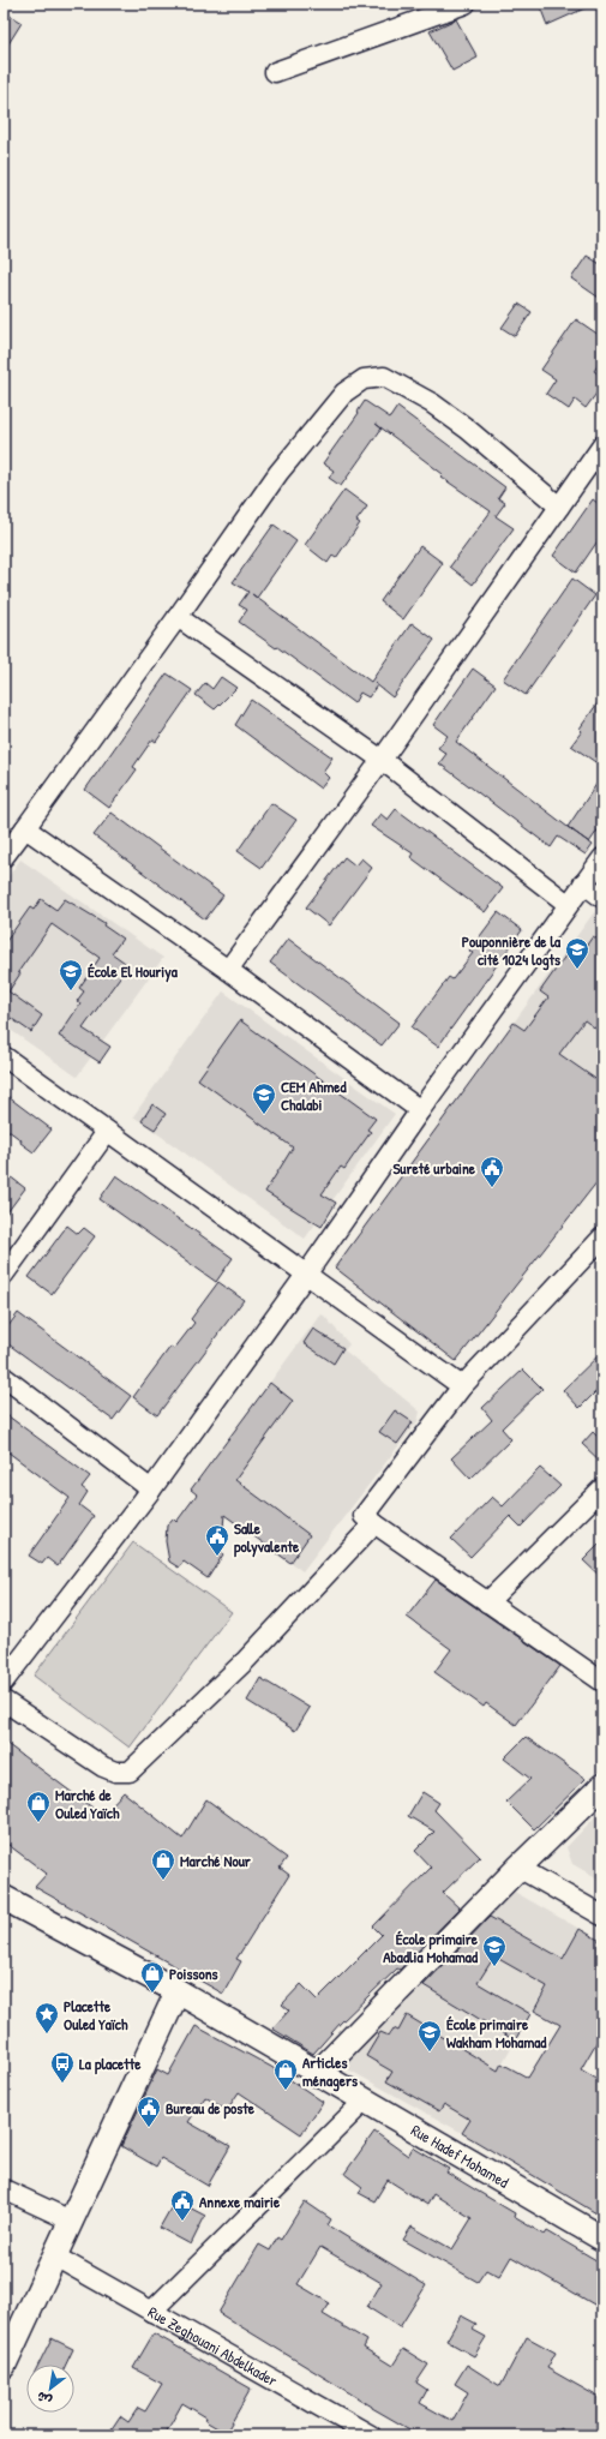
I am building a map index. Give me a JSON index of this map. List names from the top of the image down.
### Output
{
  "streets": {
    "street": ["Rue Hadef Mohamed", "Rue Zeghouani Abdelkader"]
  },
  "places": {
    "school or university": [
      "Pouponnière de la cité 1024 logts",
      "École El Houriya",
      "CEM Ahmed Chalabi",
      "École primaire Abadlia Mohamad",
      "École primaire Wakham Mohamad"
    ],
    "public building": [
      "Sureté urbaine",
      "Salle polyvalente",
      "Bureau de poste",
      "Annexe mairie"
    ],
    "shop": [
      "Marché de Ouled Yaïch",
      "Marché Nour",
      "Poissons",
      "Articles ménagers"
    ],
    "place": ["Placette Ouled Yaïch"],
    "bus stop": ["La placette"]
  },
  "north": "bottom left"
}
